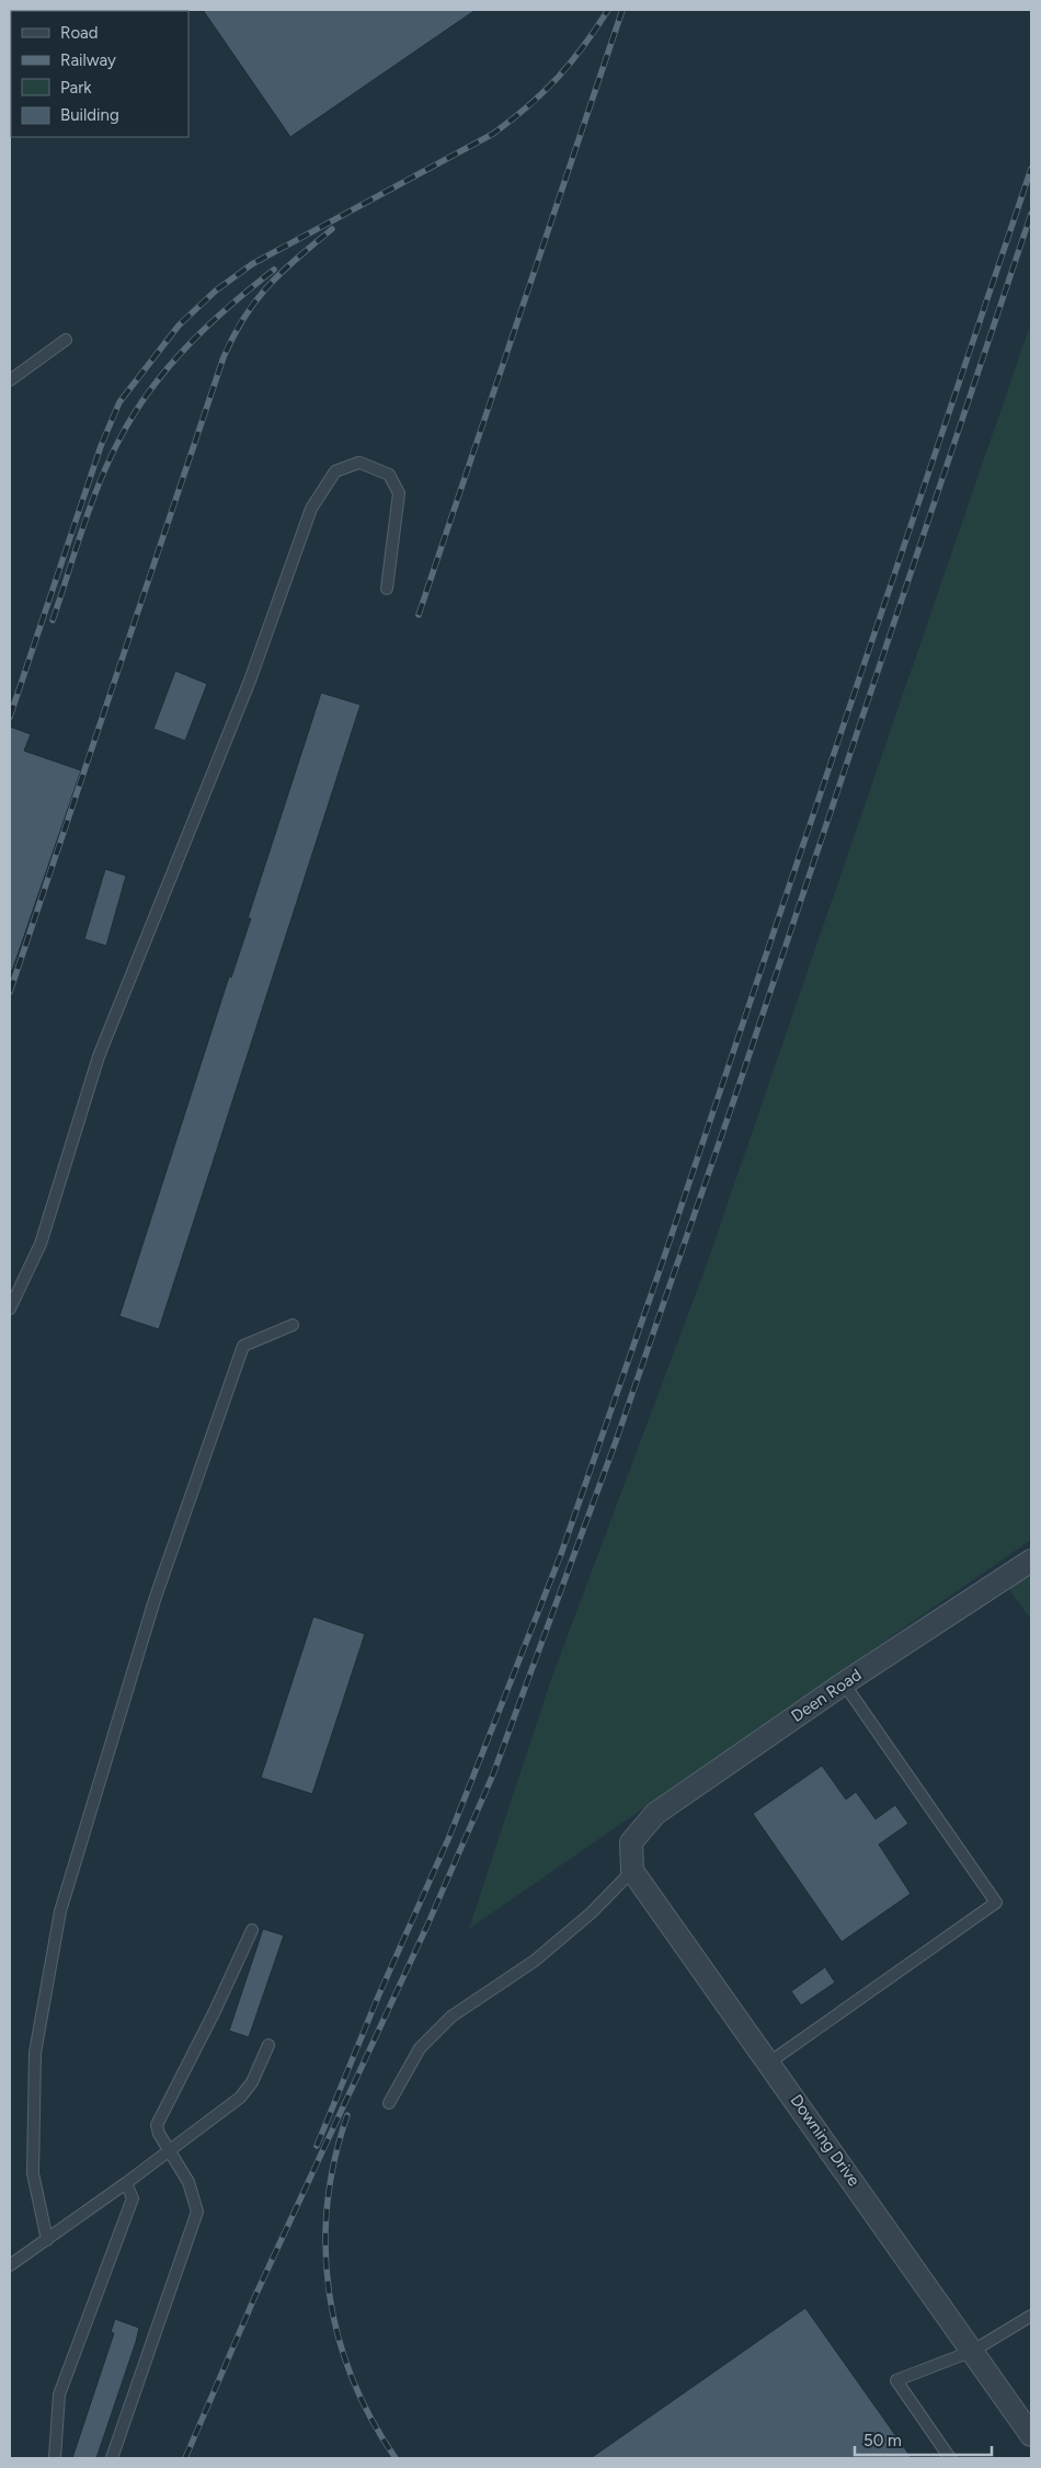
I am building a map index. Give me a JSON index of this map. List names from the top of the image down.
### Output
{
  "streets": {
    "street": ["Deen Road", "Downing Drive"]
  },
  "crossings": [
    ["Deen Road", "Downing Drive"]
  ],
  "legend": [
    "Road",
    "Railway",
    "Park",
    "Building"
  ],
  "scale_bar": "50 m"
}
